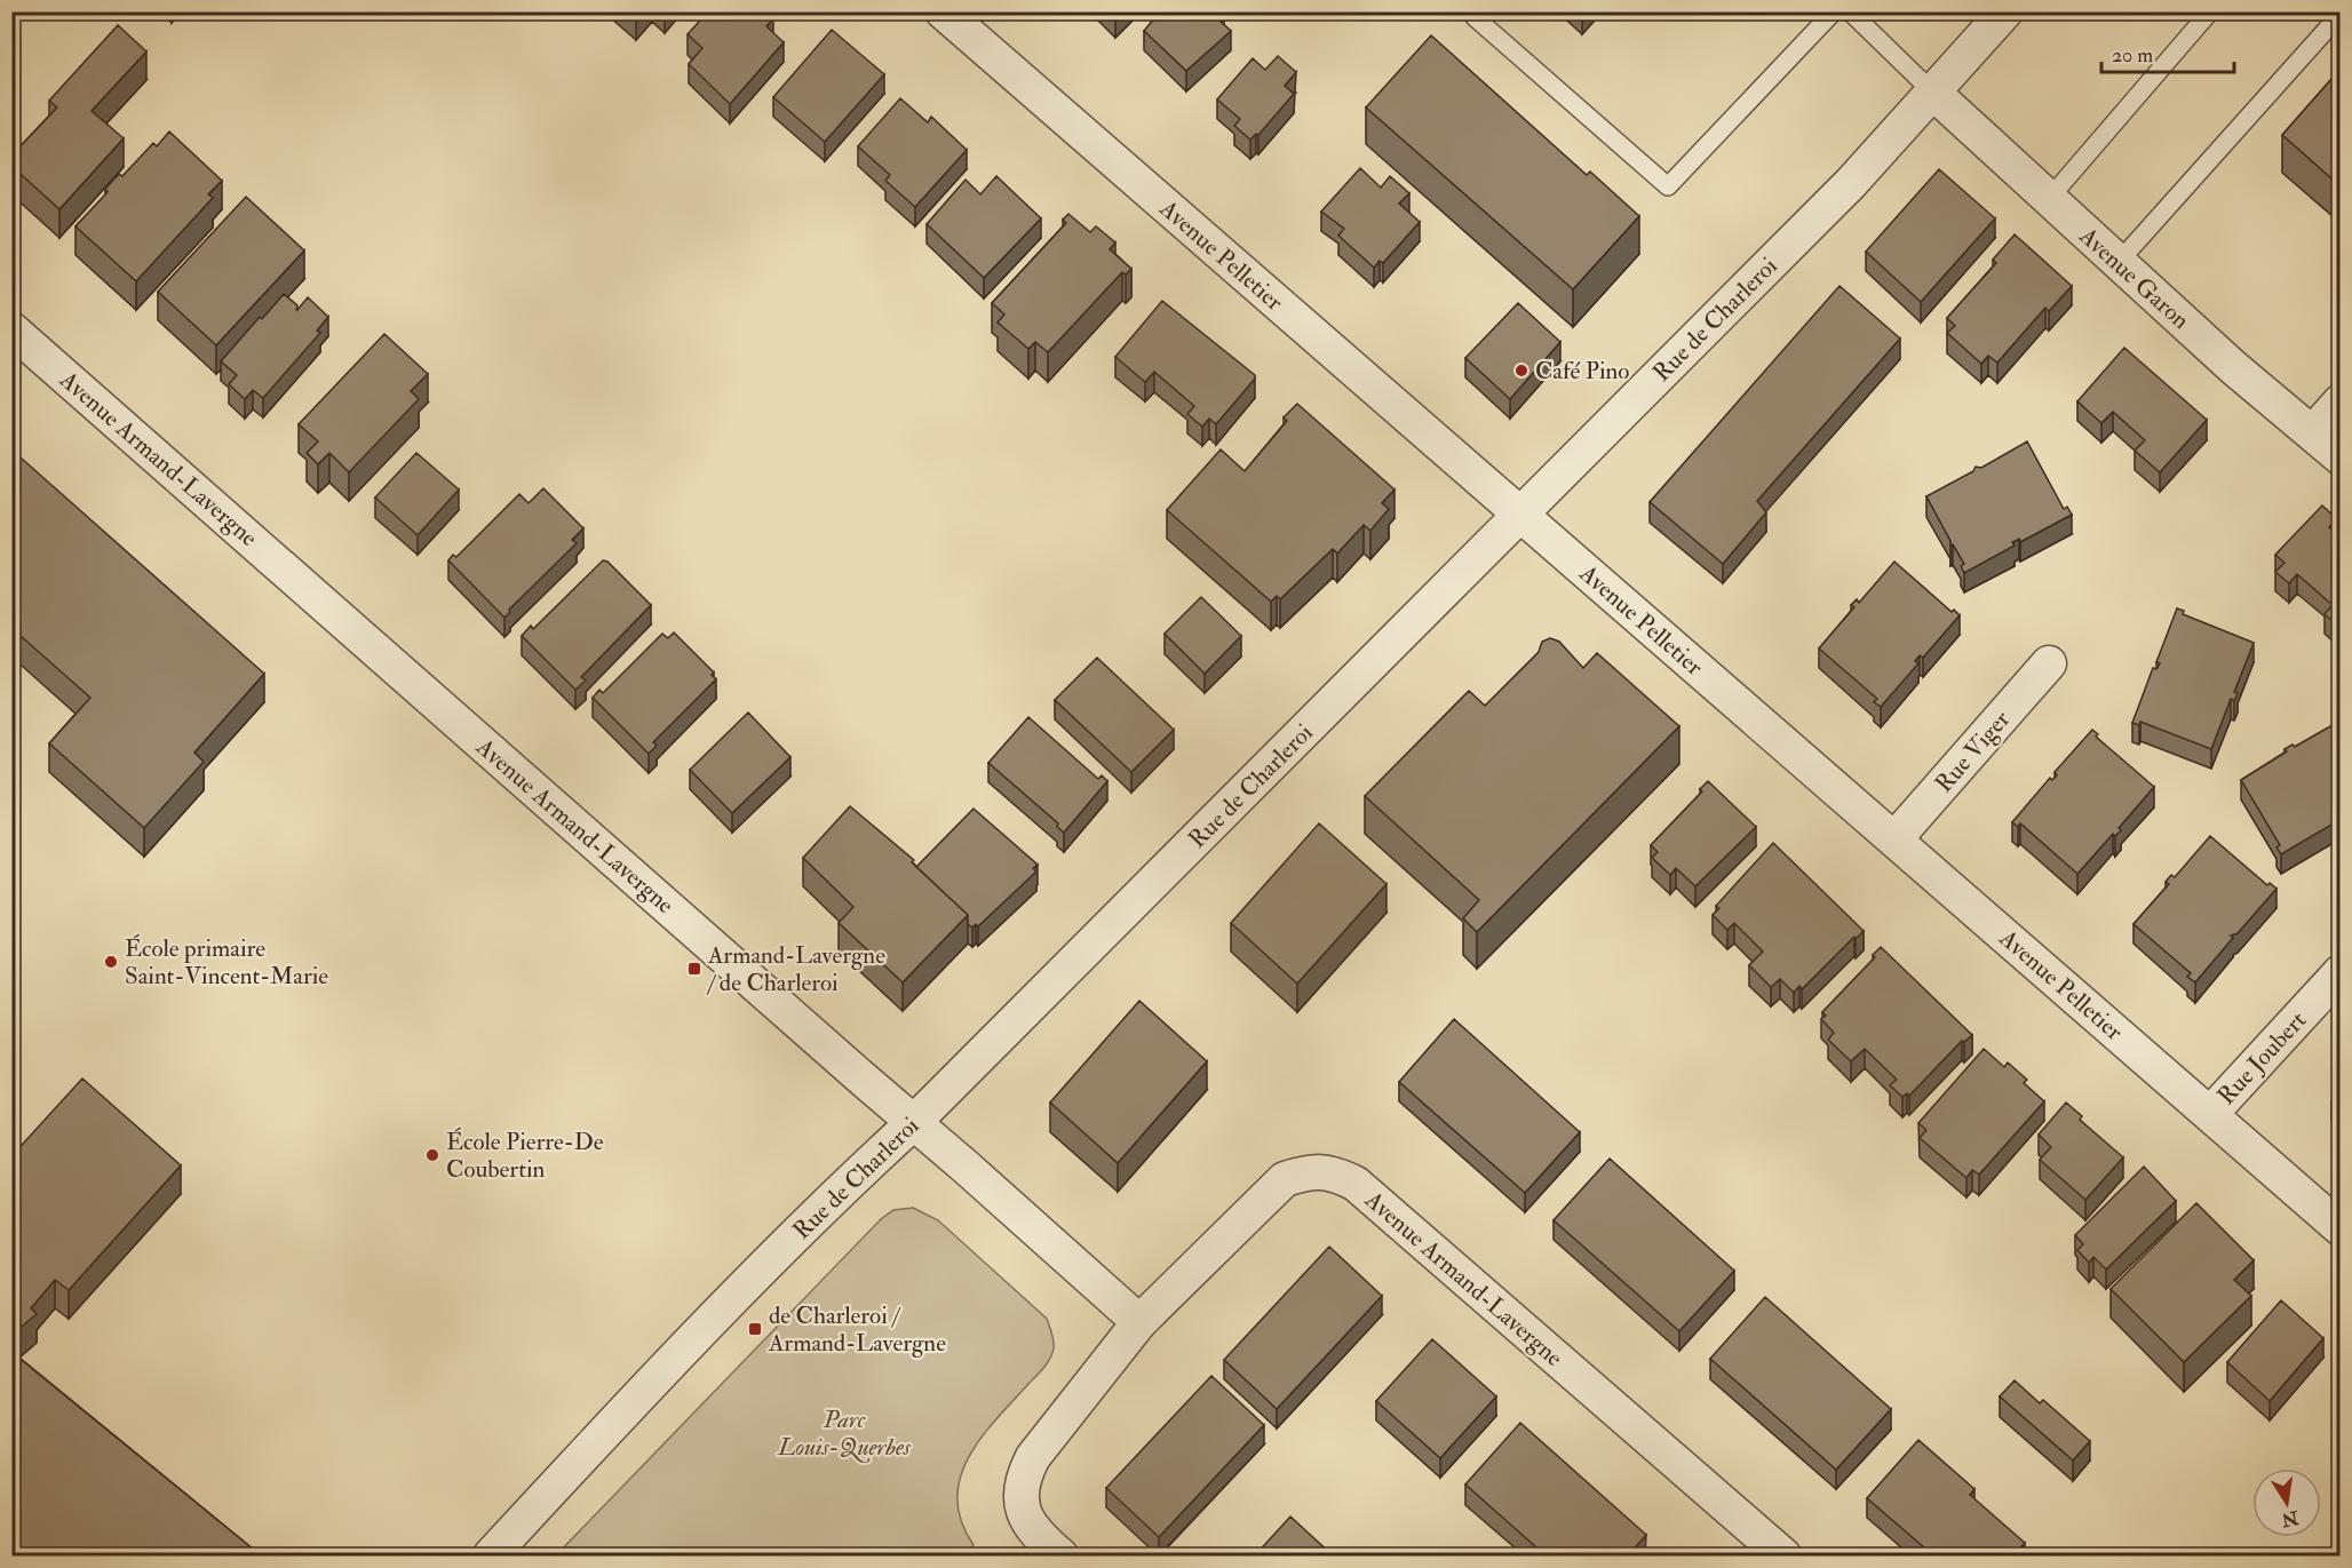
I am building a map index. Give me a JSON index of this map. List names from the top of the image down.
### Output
{
  "streets": {
    "street": [
      "Avenue Pelletier",
      "Avenue Garon",
      "Rue de Charleroi",
      "Avenue Armand-Lavergne",
      "Rue Viger",
      "Rue Joubert"
    ]
  },
  "crossings": [
    ["Avenue Pelletier", "Rue de Charleroi"],
    ["Avenue Pelletier", "Rue Viger"],
    ["Avenue Pelletier", "Rue Joubert"],
    ["Avenue Garon", "Rue de Charleroi"],
    ["Rue de Charleroi", "Avenue Armand-Lavergne"]
  ],
  "parks": ["Parc Louis-Querbes"],
  "places": {
    "other": ["Café Pino", "École primaire Saint-Vincent-Marie", "École Pierre-De Coubertin"],
    "transit": ["Armand-Lavergne / de Charleroi", "de Charleroi / Armand-Lavergne"]
  },
  "scale_bar": "20 m",
  "north": "bottom"
}
